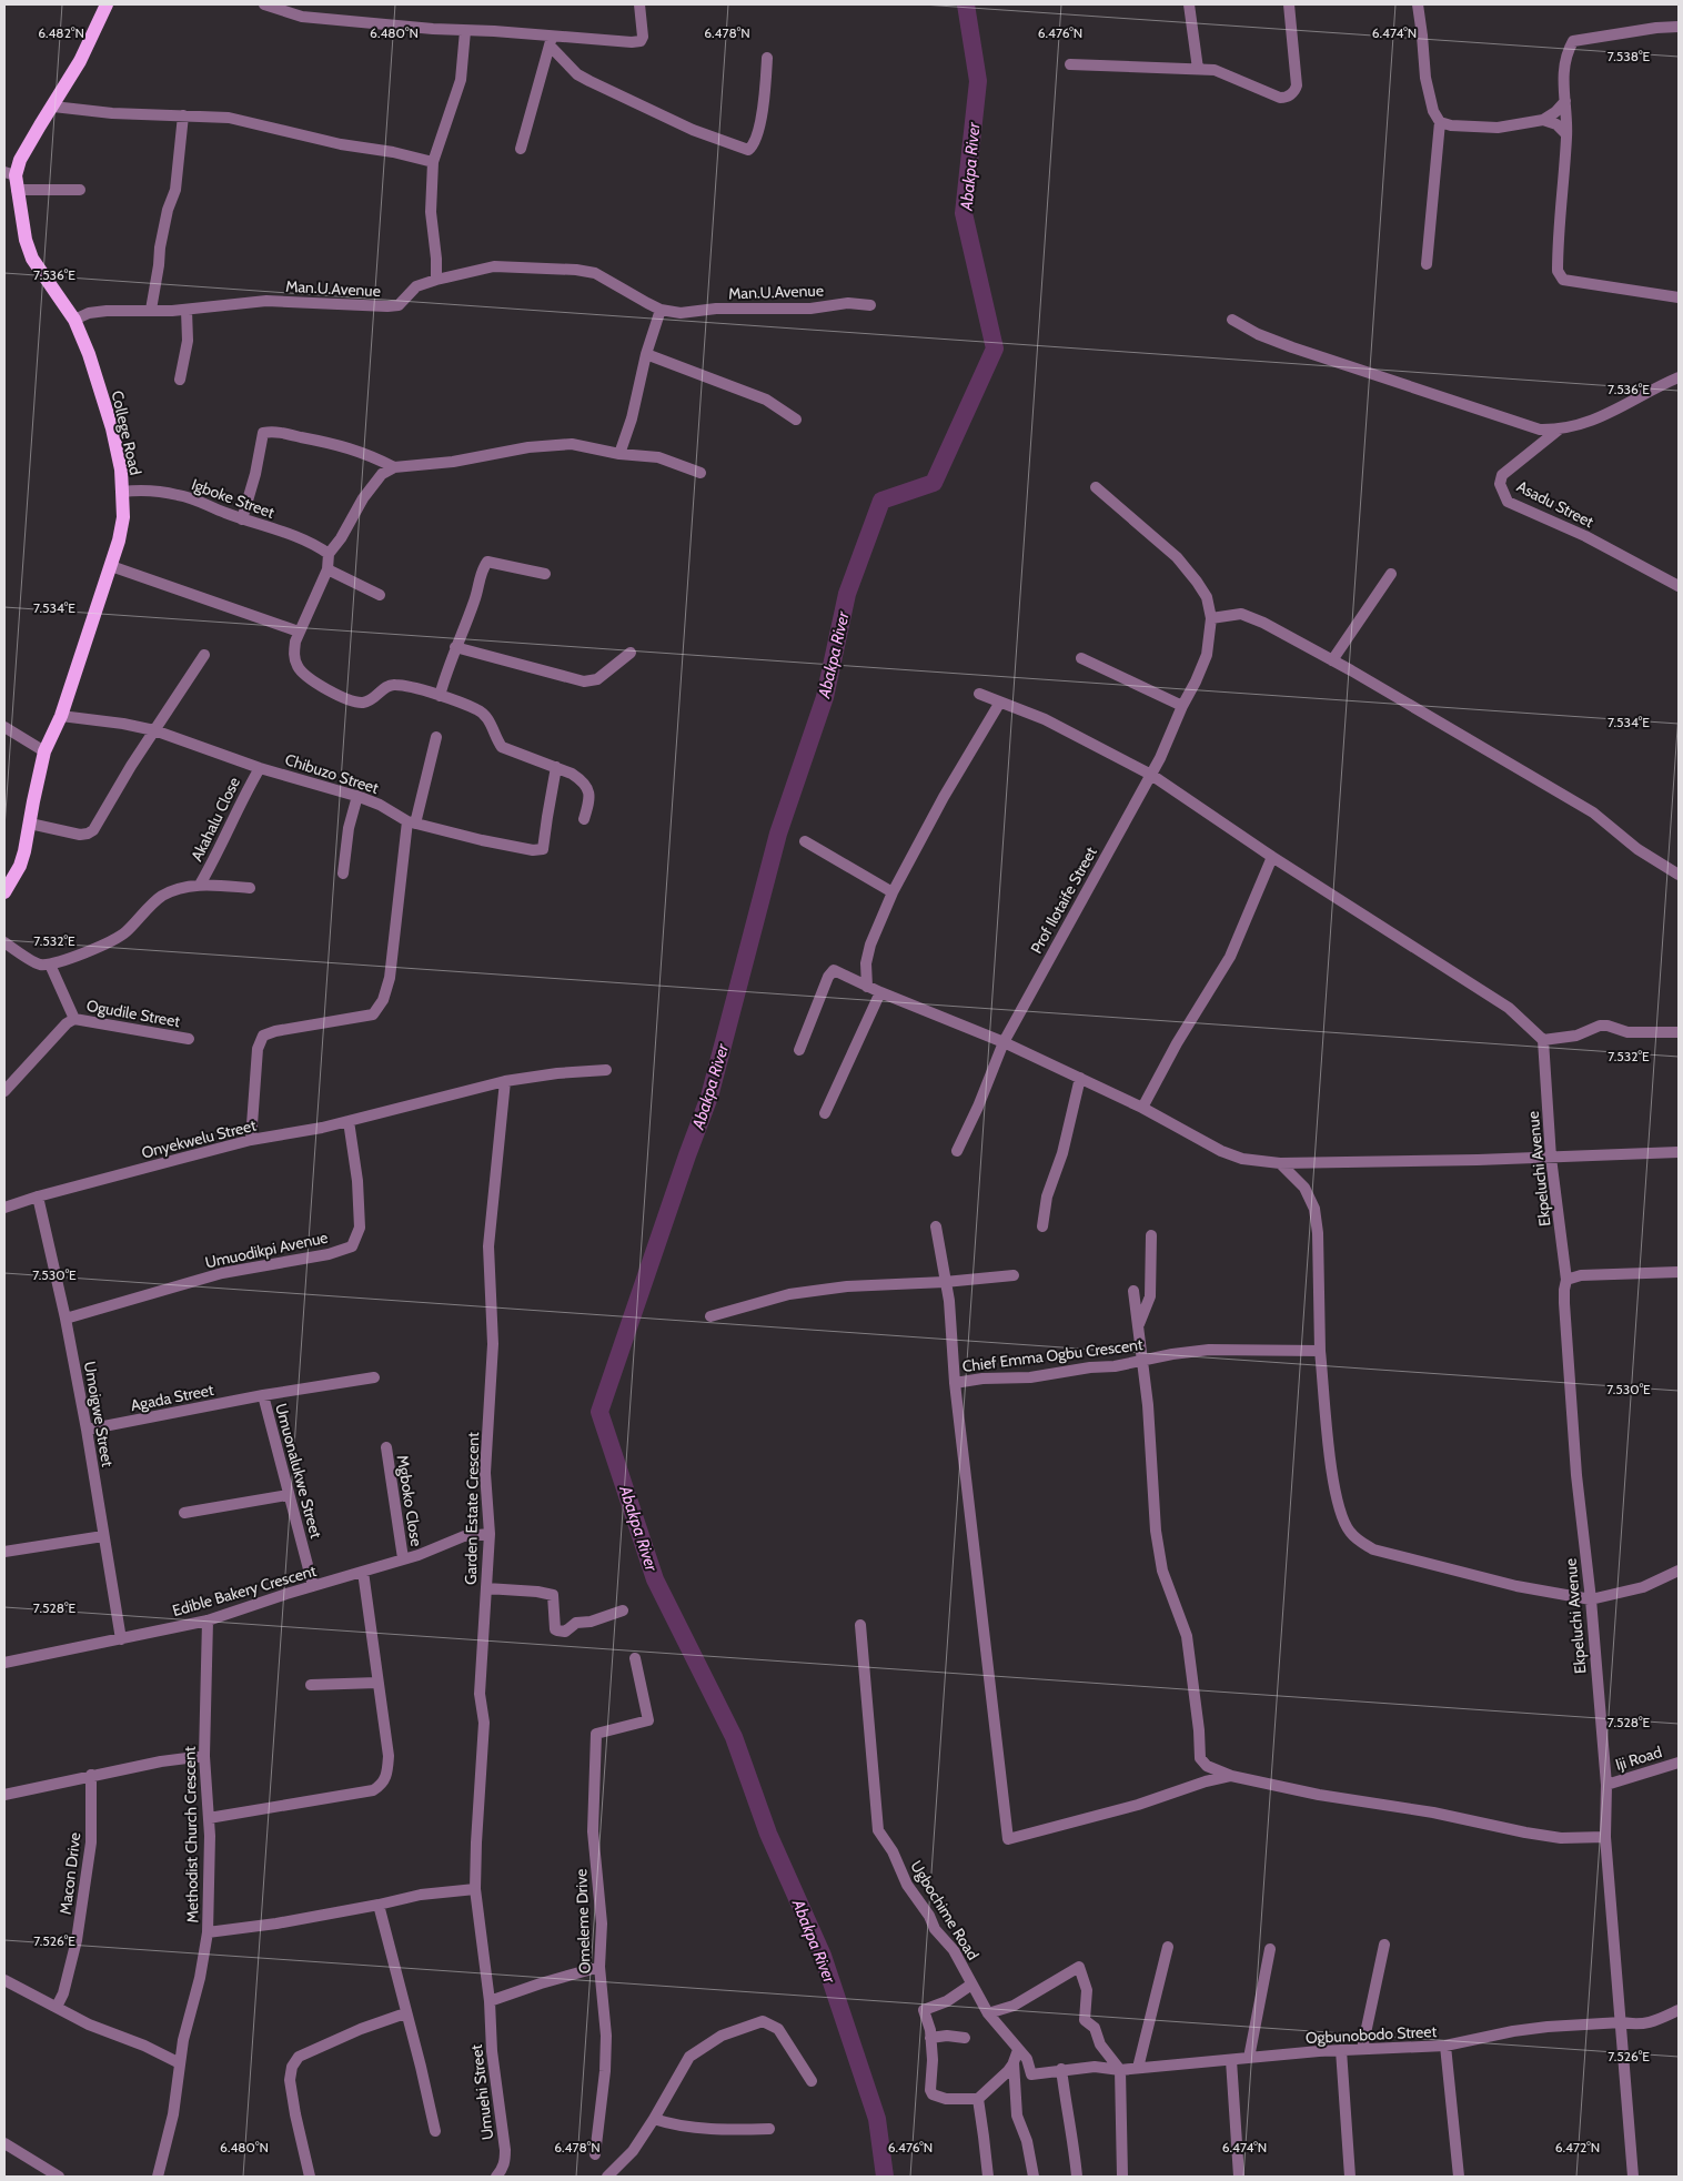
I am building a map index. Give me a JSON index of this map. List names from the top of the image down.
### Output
{
  "streets": {
    "main road": ["College Road"],
    "street": [
      "Man.U.Avenue",
      "Igboke Street",
      "Asadu Street",
      "Chibuzo Street",
      "Akahalu Close",
      "Prof Ilotaife Street",
      "Ogudile Street",
      "Onyekwelu Street",
      "Ekpeluchi Avenue",
      "Umuodikpi Avenue",
      "Chief Emma Ogbu Crescent",
      "Agada Street",
      "Umoigwe Street",
      "Umuonalukwe Street",
      "Mgboko Close",
      "Garden Estate Crescent",
      "Edible Bakery Crescent",
      "Iji Road",
      "Methodist Church Crescent",
      "Macon Drive",
      "Ugbochime Road",
      "Omeleme Drive",
      "Ogbunobodo Street",
      "Umuehi Street"
    ]
  },
  "crossings": [
    ["Man.U.Avenue", "College Road"],
    ["College Road", "Igboke Street"],
    ["College Road", "Chibuzo Street"],
    ["Chibuzo Street", "Akahalu Close"],
    ["Onyekwelu Street", "Umuodikpi Avenue"],
    ["Onyekwelu Street", "Umoigwe Street"],
    ["Onyekwelu Street", "Garden Estate Crescent"],
    ["Ekpeluchi Avenue", "Iji Road"],
    ["Ekpeluchi Avenue", "Ogbunobodo Street"],
    ["Umuodikpi Avenue", "Umoigwe Street"],
    ["Agada Street", "Umoigwe Street"],
    ["Agada Street", "Umuonalukwe Street"],
    ["Umoigwe Street", "Edible Bakery Crescent"],
    ["Umuonalukwe Street", "Edible Bakery Crescent"],
    ["Mgboko Close", "Edible Bakery Crescent"],
    ["Garden Estate Crescent", "Edible Bakery Crescent"],
    ["Garden Estate Crescent", "Umuehi Street"],
    ["Edible Bakery Crescent", "Methodist Church Crescent"],
    ["Ugbochime Road", "Ogbunobodo Street"]
  ],
  "water": ["Abakpa River"],
  "coordinates": [
    "6.482°N",
    "6.480°N",
    "6.478°N",
    "6.476°N",
    "6.474°N",
    "7.538°E",
    "7.536°E",
    "7.534°E",
    "7.532°E",
    "7.530°E",
    "7.528°E",
    "7.526°E",
    "6.472°N"
  ]
}
